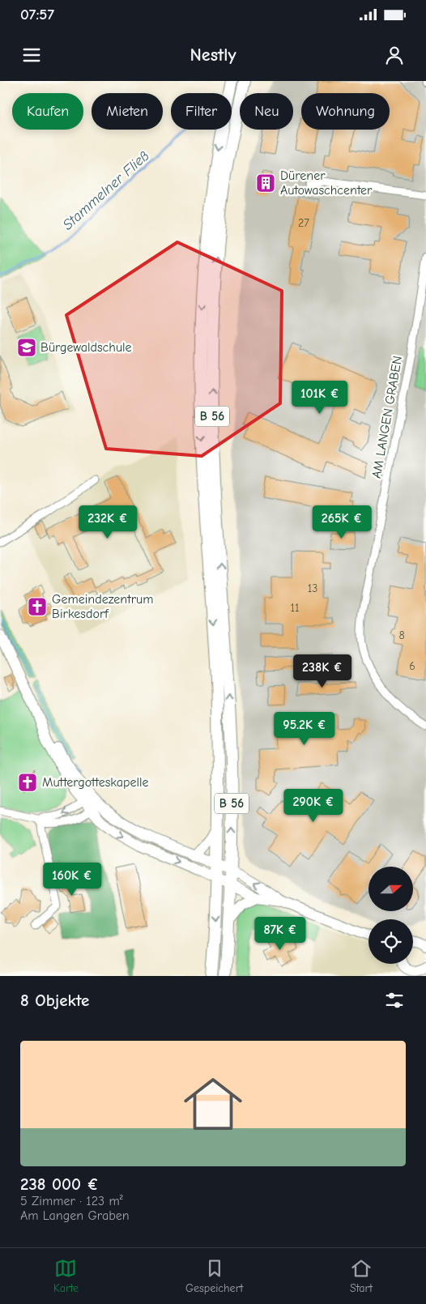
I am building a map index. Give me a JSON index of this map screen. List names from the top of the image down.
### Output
{
  "streets": {
    "main road": ["B 56"],
    "street": ["AM LANGEN GRABEN"]
  },
  "water": ["Stammelner Fließ"],
  "places": {
    "building": ["Dürener Autowaschcenter"],
    "school or university": ["Bürgewaldschule"],
    "church": ["Gemeindezentrum Birkesdorf", "Muttergotteskapelle"]
  },
  "house_numbers": [
    "27",
    "13",
    "11",
    "8",
    "6"
  ],
  "north": "right",
  "page": {
    "status": "07:57",
    "header": "Nestly",
    "chip": [
      "Kaufen",
      "Mieten",
      "Filter",
      "Neu",
      "Wohnung"
    ],
    "price": [
      "101K €",
      "232K €",
      "265K €",
      "238K €",
      "95.2K €",
      "290K €",
      "160K €",
      "87K €"
    ],
    "heading": "8 Objekte",
    "list": [
      {
        "name": "238 000 €",
        "note": "5 Zimmer · 123 m² · Am Langen Graben"
      }
    ],
    "tabs": ["Karte", "Gespeichert", "Start"]
  }
}
